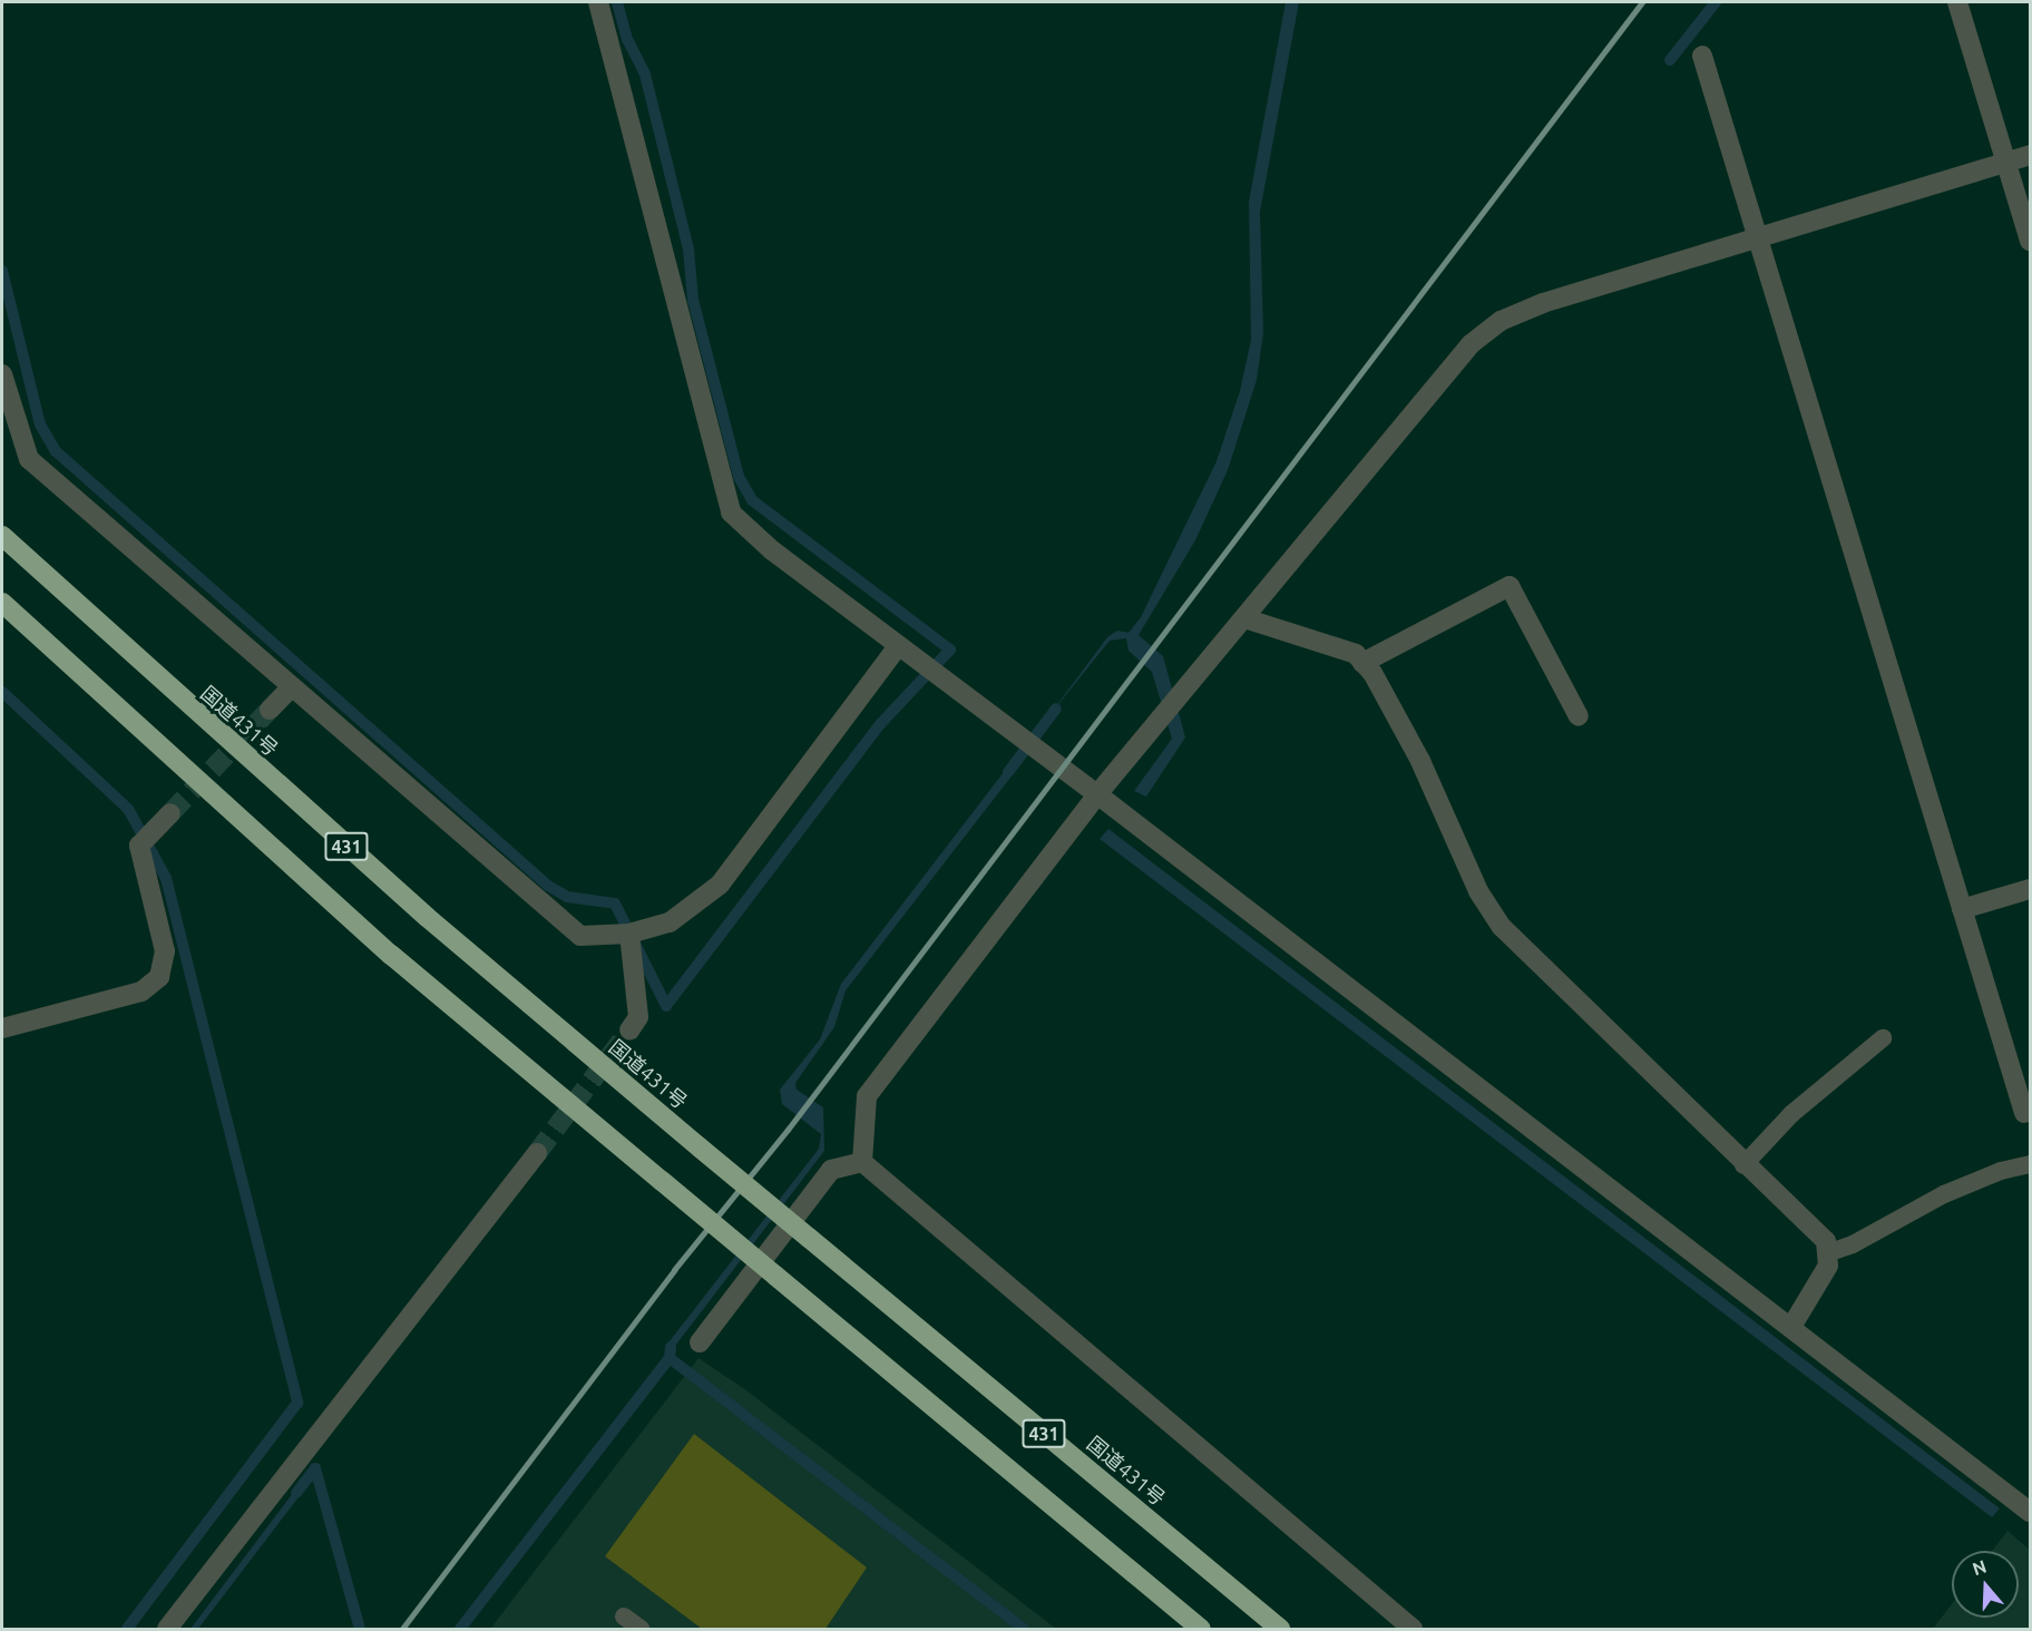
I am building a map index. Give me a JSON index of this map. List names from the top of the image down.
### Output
{
  "streets": {
    "highway": ["国道431号", "431"]
  },
  "north": "top"
}
